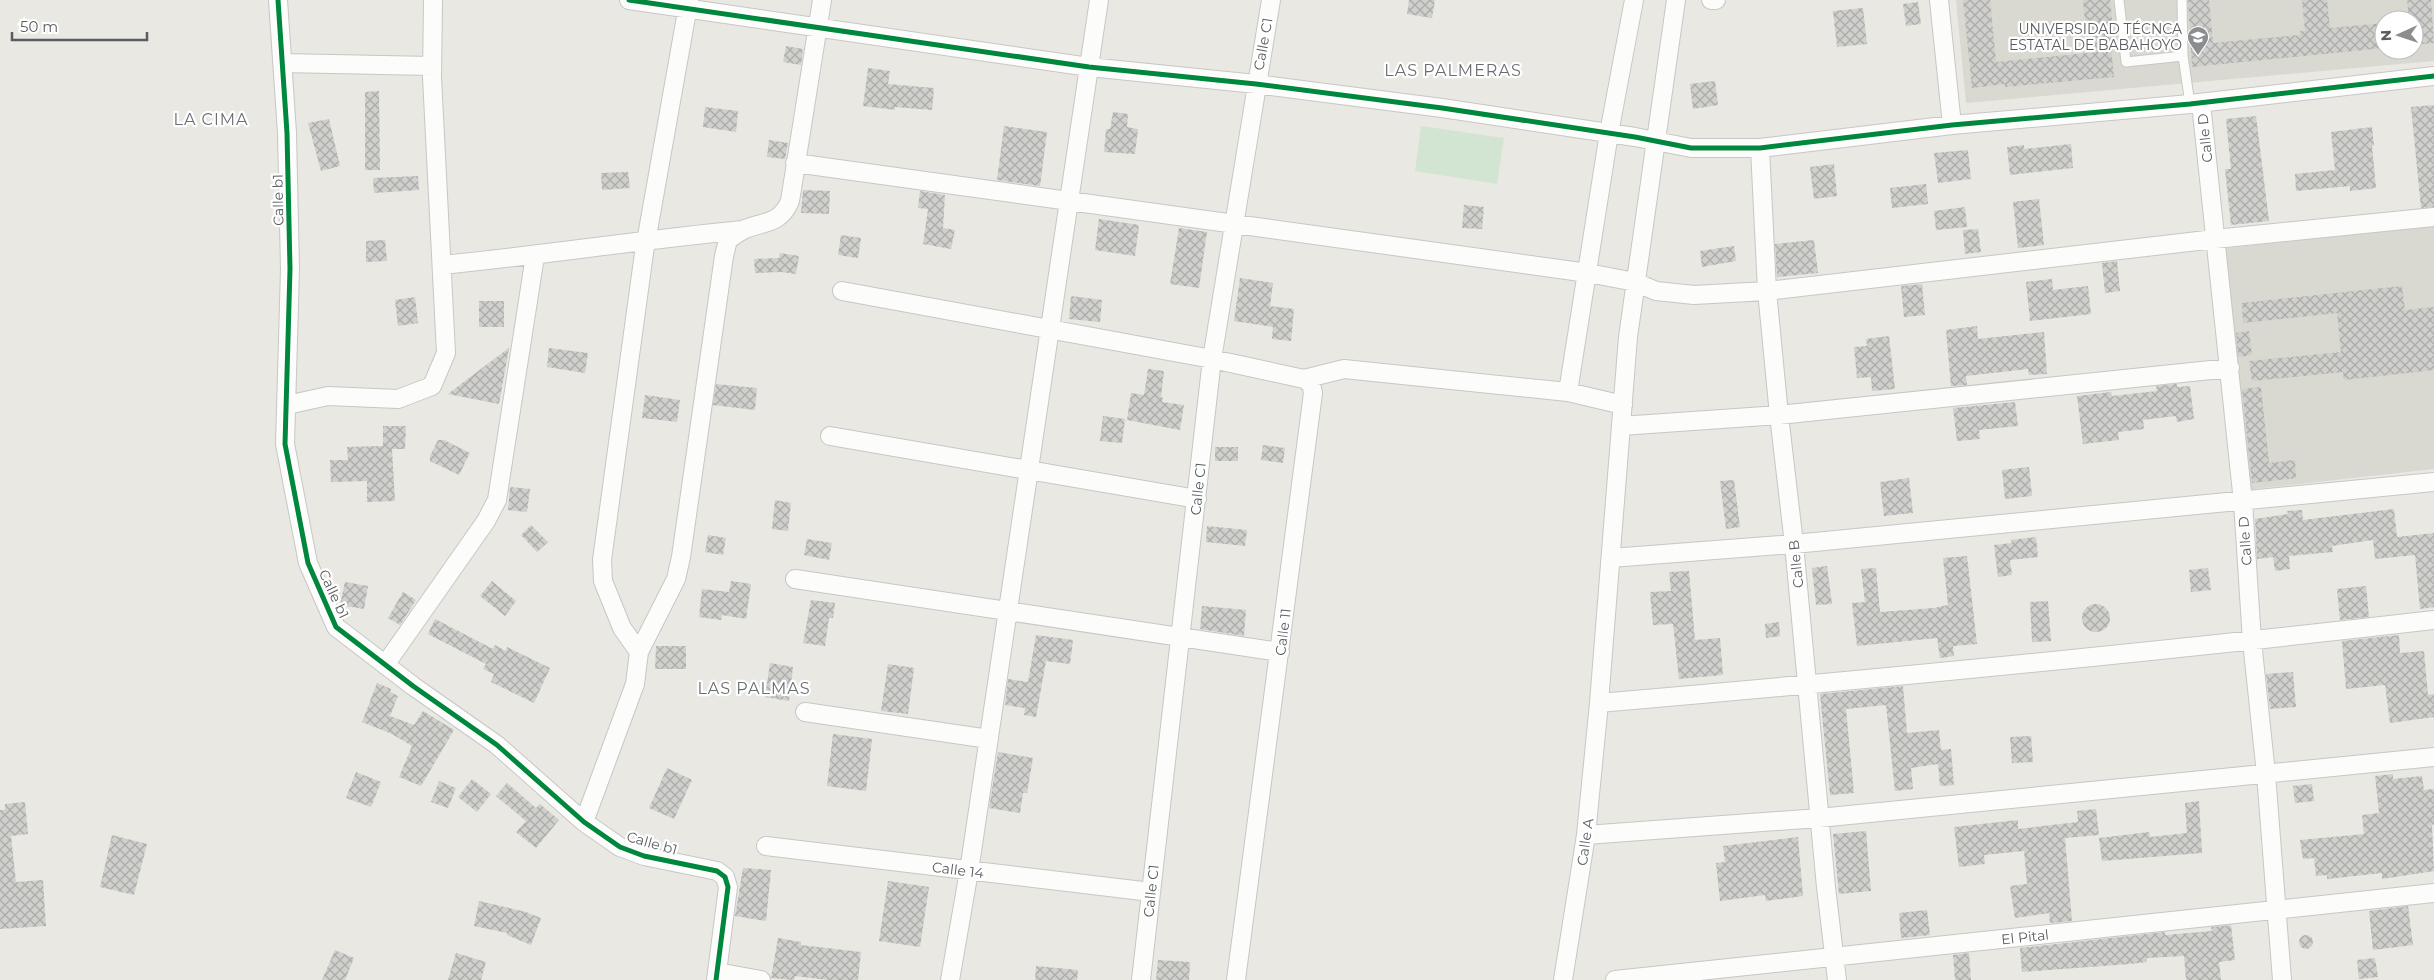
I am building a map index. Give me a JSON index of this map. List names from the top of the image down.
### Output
{
  "streets": {
    "street": [
      "Calle C1",
      "Calle D",
      "Calle b1",
      "Calle B",
      "Calle 11",
      "Calle A",
      "Calle 14",
      "El Pital"
    ]
  },
  "crossings": [
    ["Calle C1", "Calle 14"],
    ["Calle D", "El Pital"],
    ["Calle B", "El Pital"]
  ],
  "districts": ["LAS PALMERAS", "LA CIMA", "LAS PALMAS"],
  "places": {
    "school or university": ["UNIVERSIDAD TÉCNCA ESTATAL DE BABAHOYO"]
  },
  "scale_bar": "50 m",
  "north": "left"
}
